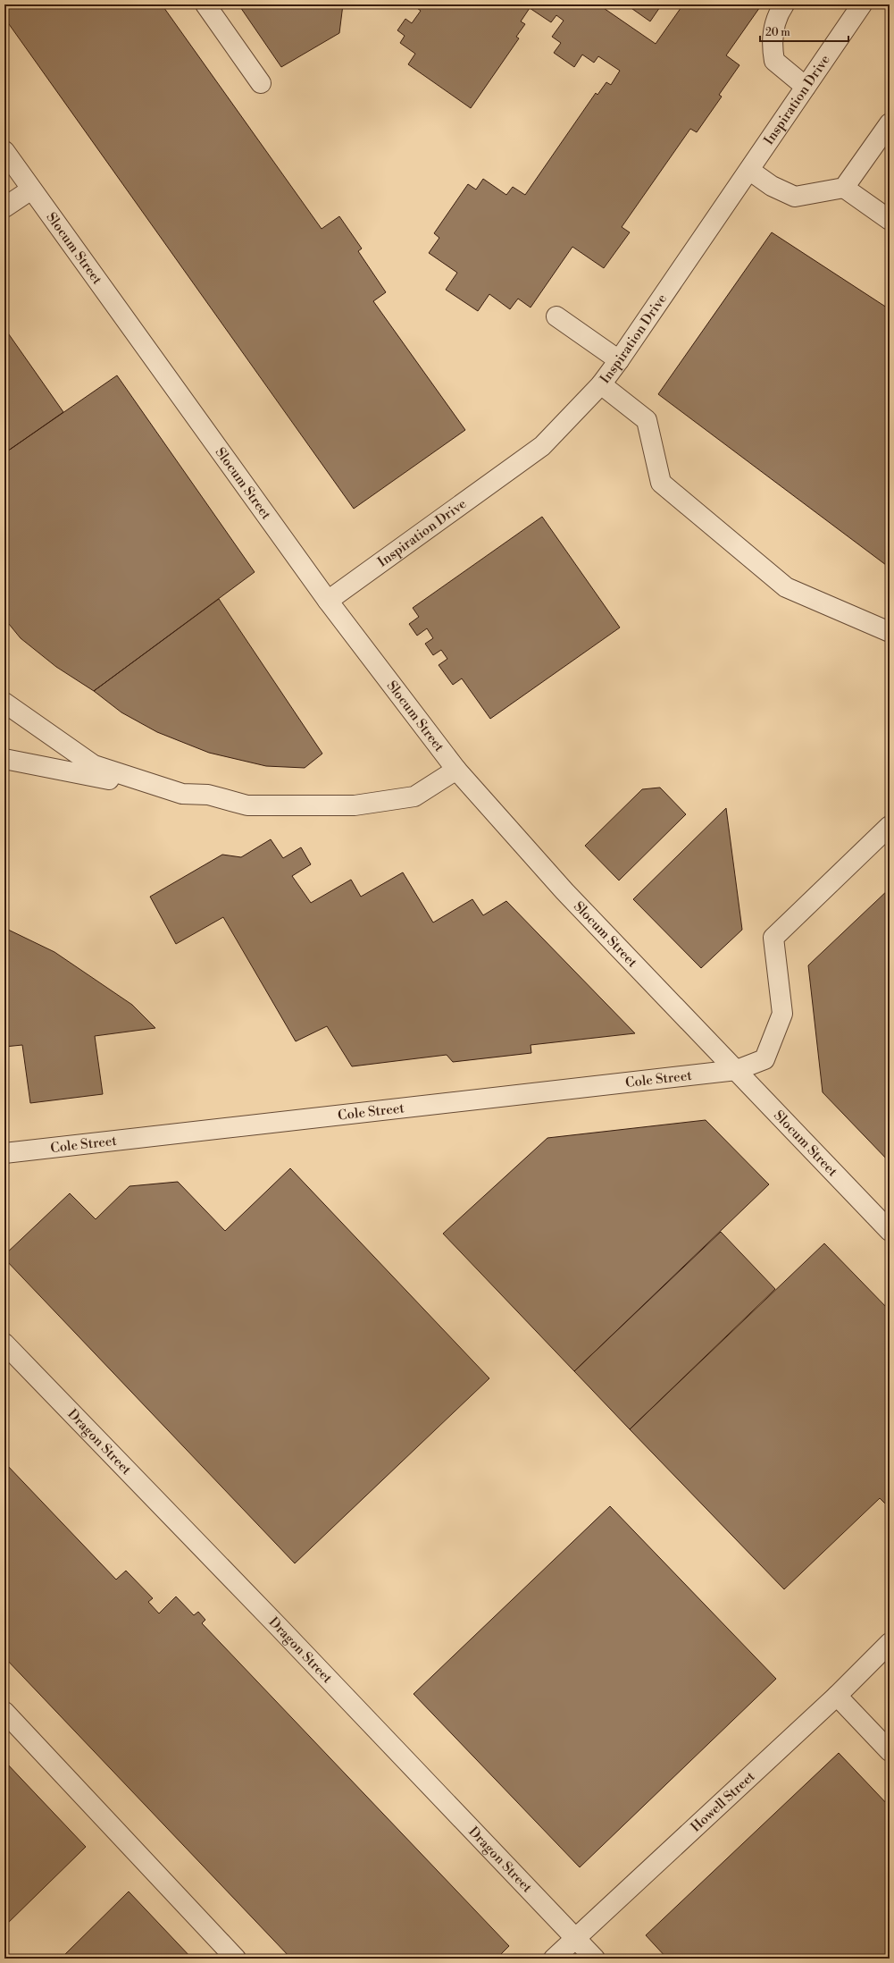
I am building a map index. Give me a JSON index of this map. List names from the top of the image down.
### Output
{
  "streets": {
    "street": [
      "Inspiration Drive",
      "Slocum Street",
      "Cole Street",
      "Dragon Street",
      "Howell Street"
    ]
  },
  "crossings": [
    ["Inspiration Drive", "Slocum Street"],
    ["Slocum Street", "Cole Street"],
    ["Dragon Street", "Howell Street"]
  ],
  "scale_bar": "20 m"
}
